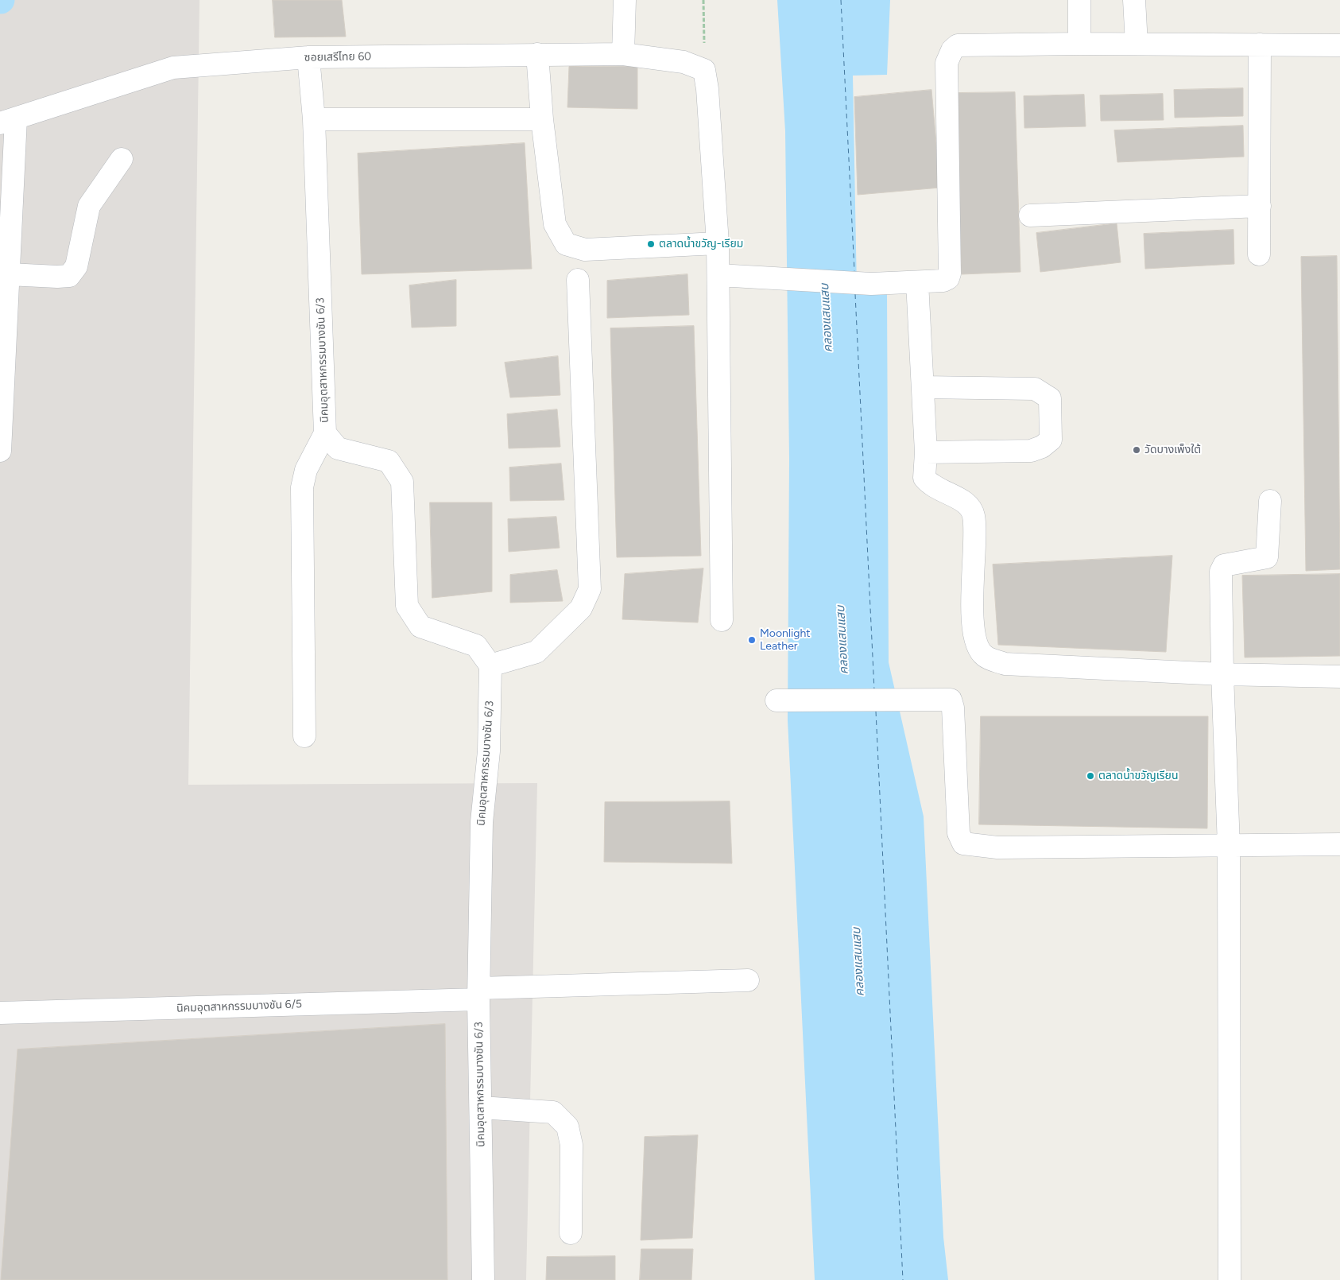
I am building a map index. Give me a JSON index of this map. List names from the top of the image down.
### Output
{
  "streets": {
    "street": ["ซอยเสรีไทย 60", "นิคมอุตสาหกรรมบางชัน 6/3", "นิคมอุตสาหกรรมบางชัน 6/5"]
  },
  "crossings": [
    ["ซอยเสรีไทย 60", "นิคมอุตสาหกรรมบางชัน 6/3"],
    ["นิคมอุตสาหกรรมบางชัน 6/3", "นิคมอุตสาหกรรมบางชัน 6/5"]
  ],
  "water": ["คลองแสนแสบ"],
  "places": [
    "ตลาดน้ำขวัญ-เรียม",
    "วัดบางเพ็งใต้",
    "Moonlight Leather",
    "ตลาดน้ำขวัญเรียน"
  ]
}
